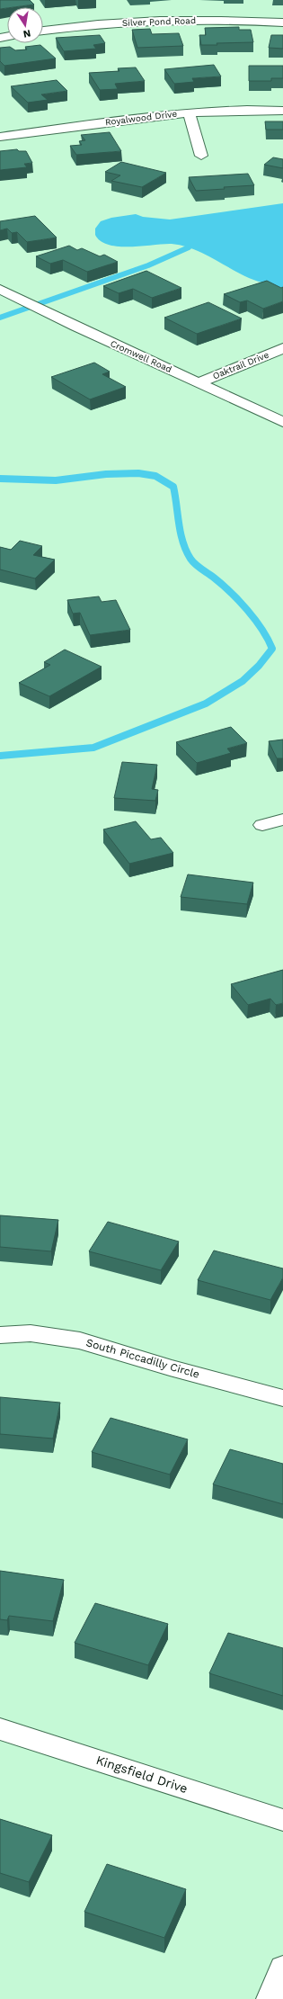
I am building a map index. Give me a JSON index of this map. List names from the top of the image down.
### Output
{
  "streets": {
    "street": [
      "Silver Pond Road",
      "Royalwood Drive",
      "Cromwell Road",
      "Oaktrail Drive",
      "South Piccadilly Circle",
      "Kingsfield Drive"
    ]
  },
  "crossings": [
    ["Cromwell Road", "Oaktrail Drive"]
  ],
  "north": "bottom"
}
